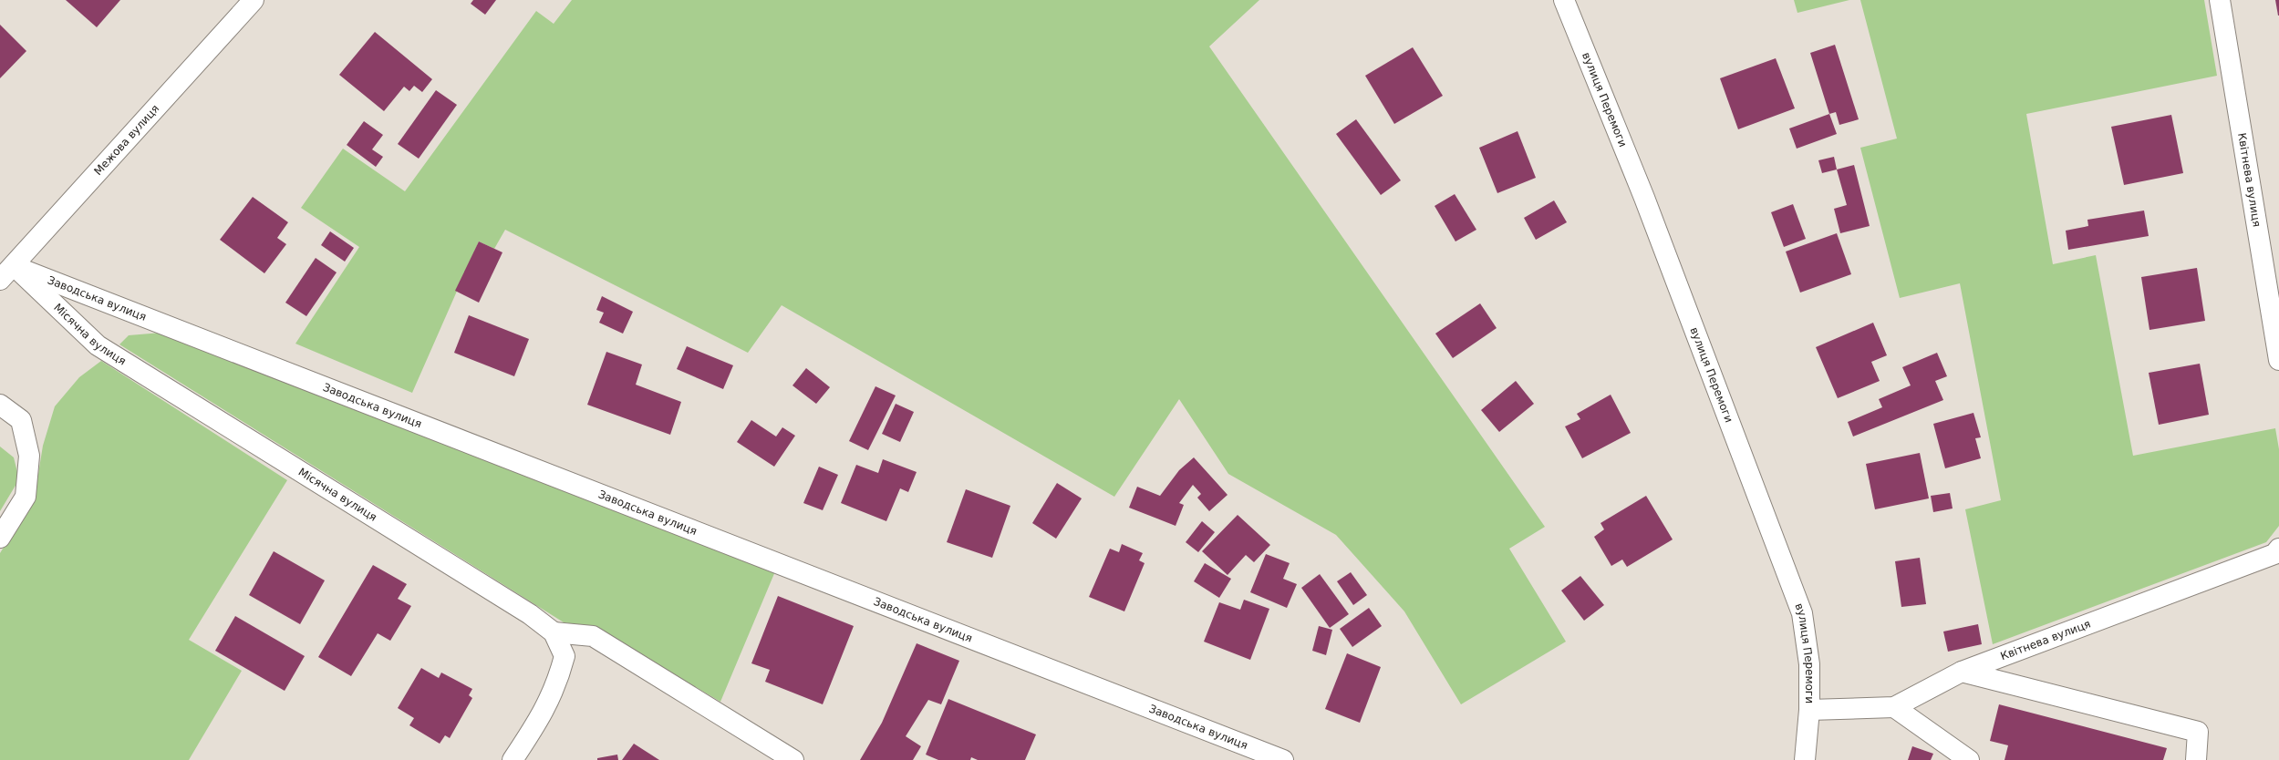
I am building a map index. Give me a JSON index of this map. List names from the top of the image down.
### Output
{
  "streets": {
    "street": [
      "вулиця Перемоги",
      "Межова вулиця",
      "Квітнева вулиця",
      "Заводська вулиця",
      "Місячна вулиця"
    ]
  },
  "crossings": [
    ["вулиця Перемоги", "Квітнева вулиця"],
    ["Межова вулиця", "Заводська вулиця"],
    ["Межова вулиця", "Місячна вулиця"],
    ["Заводська вулиця", "Місячна вулиця"]
  ]
}
